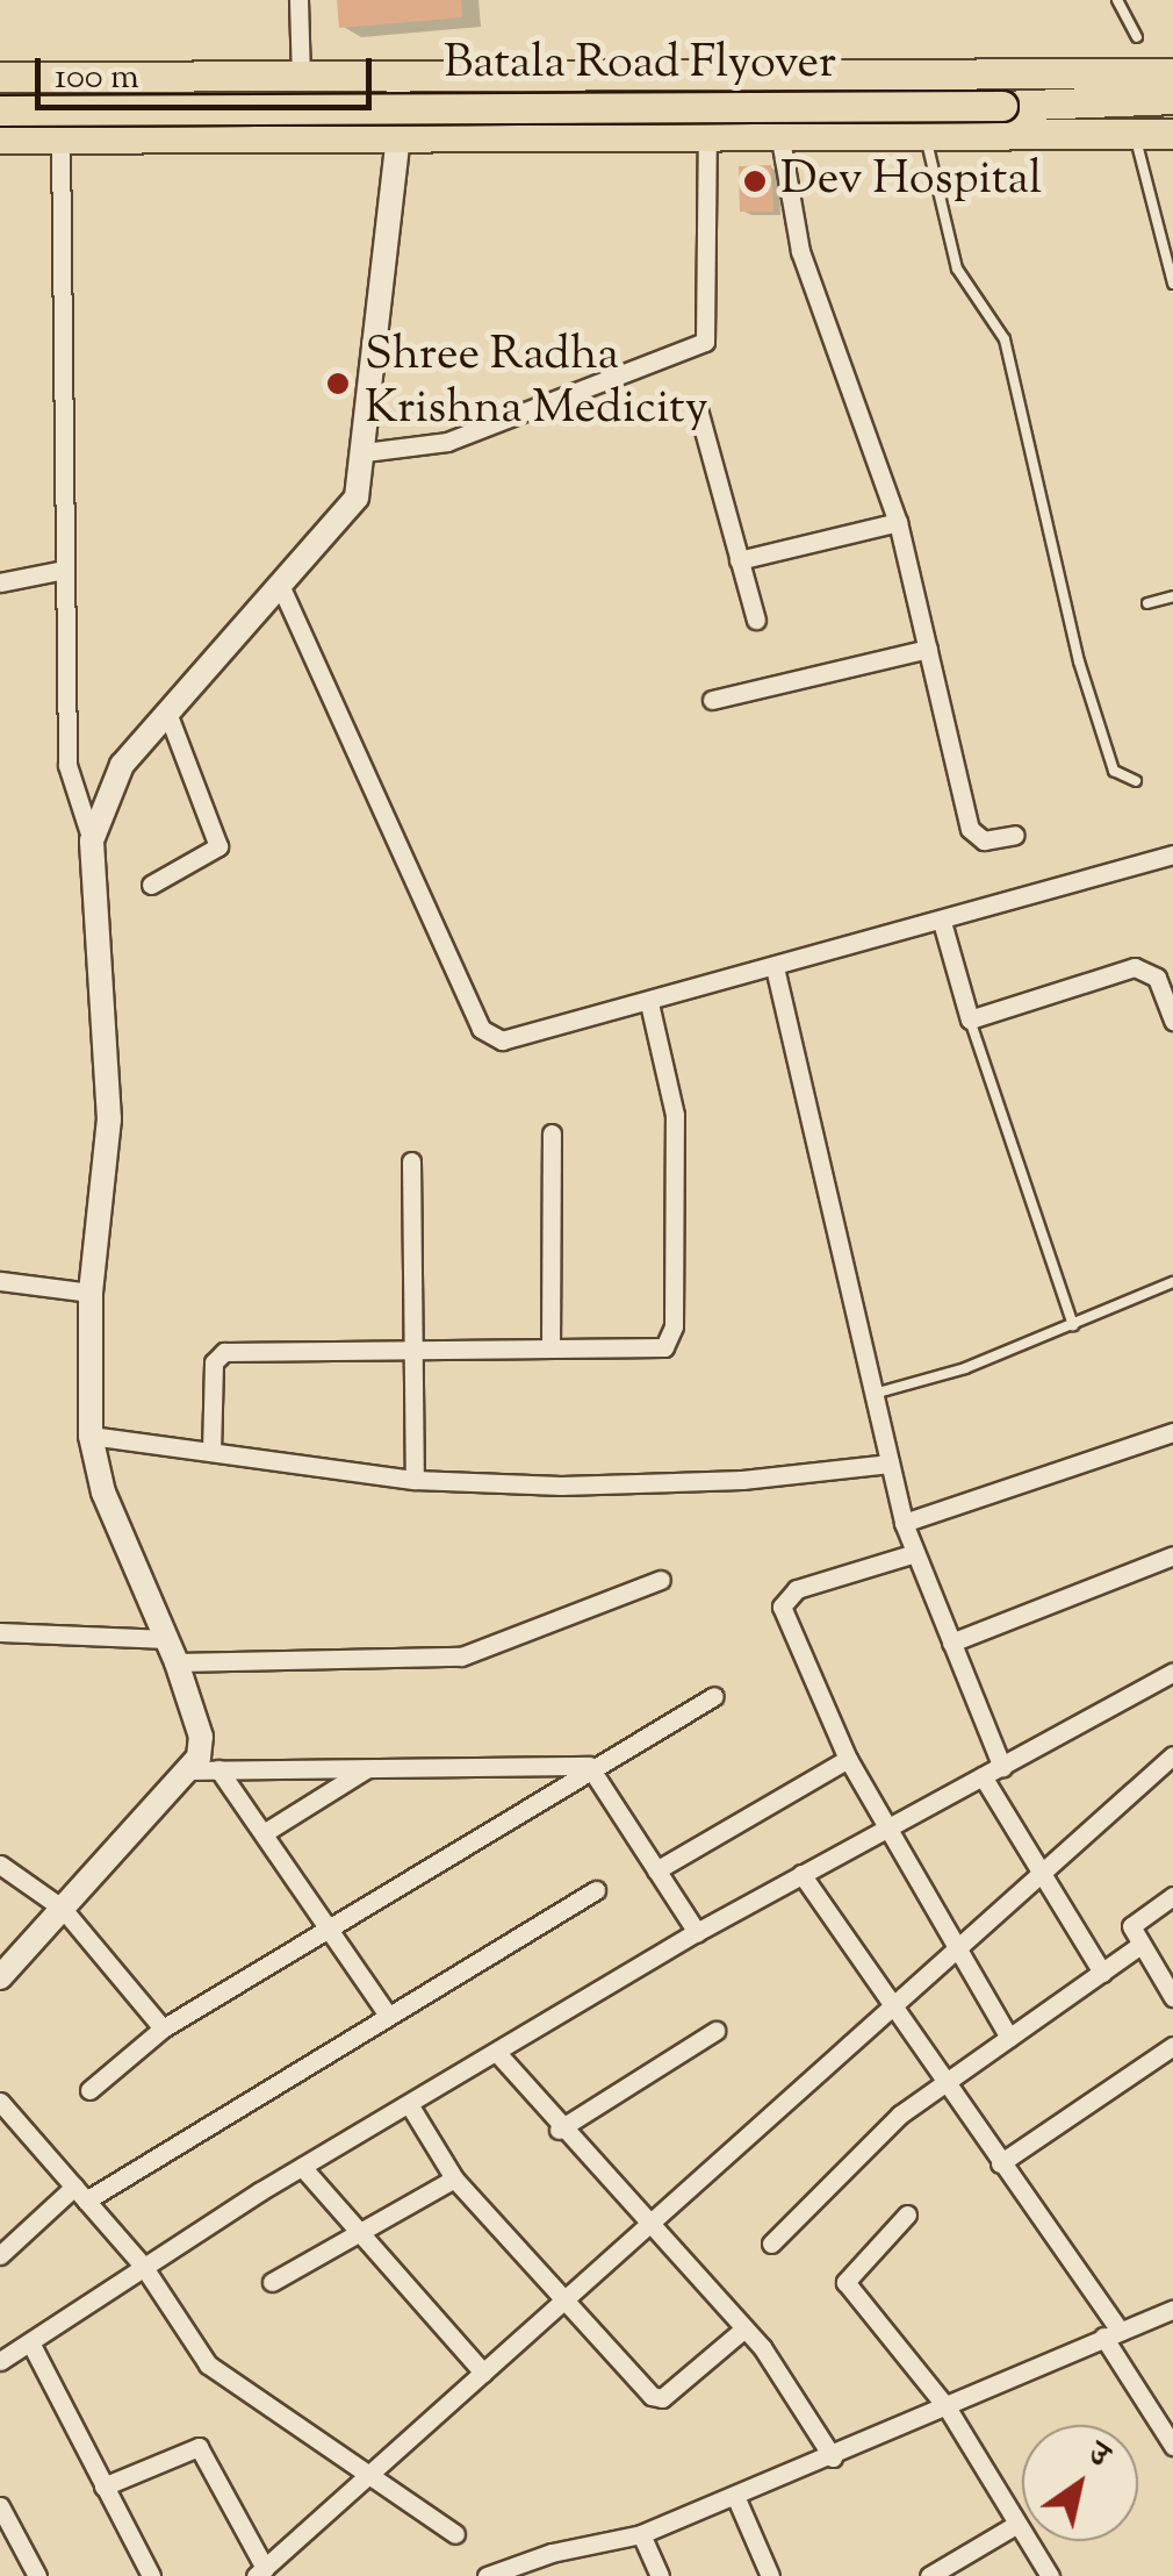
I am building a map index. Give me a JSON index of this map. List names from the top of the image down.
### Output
{
  "streets": {
    "main road": ["Batala Road Flyover"]
  },
  "places": ["Dev Hospital", "Shree Radha Krishna Medicity"],
  "scale_bar": "100 m",
  "north": "top right"
}
